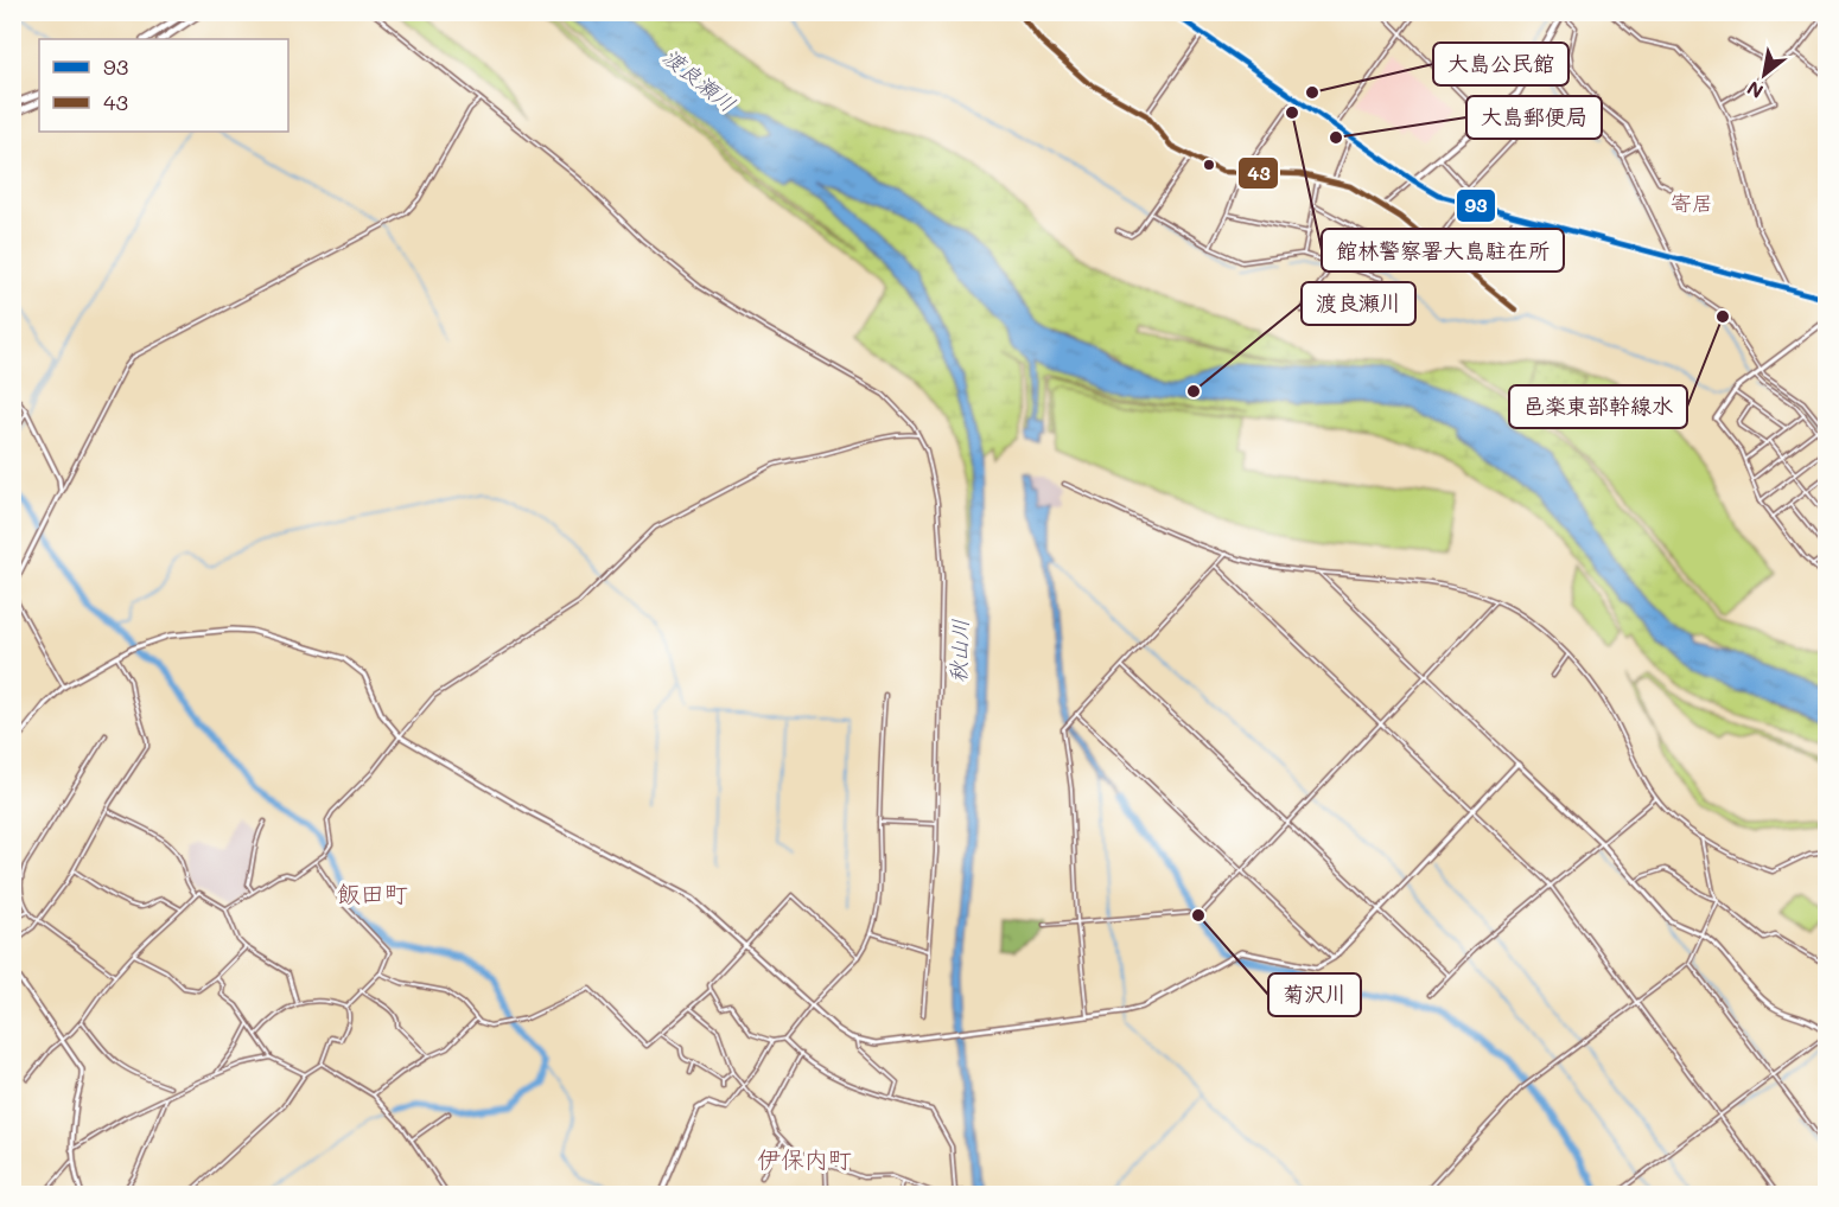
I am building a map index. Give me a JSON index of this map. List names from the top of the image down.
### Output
{
  "districts": ["寄居", "飯田町", "伊保内町"],
  "water": ["渡良瀬川", "秋山川"],
  "places": [
    "大島公民館",
    "館林警察署大島駐在所",
    "大島郵便局",
    "邑楽東部幹線水",
    "渡良瀬川",
    "菊沢川"
  ],
  "lines": ["transit line 93", "transit line 43"],
  "legend": ["93", "43"],
  "north": "bottom left"
}
